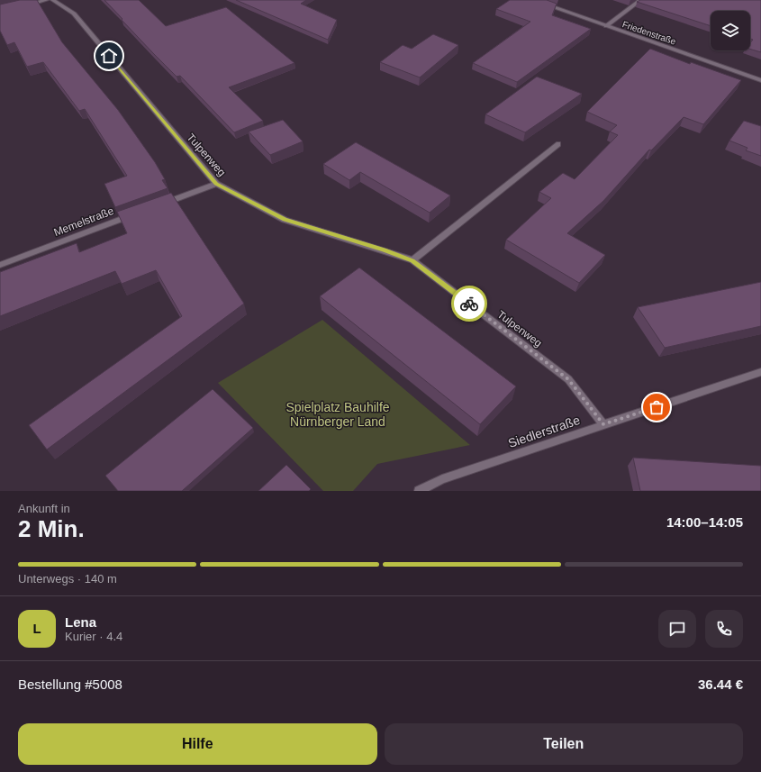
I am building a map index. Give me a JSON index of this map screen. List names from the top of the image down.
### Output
{
  "streets": {
    "street": [
      "Friedenstraße",
      "Tulpenweg",
      "Memelstraße",
      "Siedlerstraße"
    ]
  },
  "crossings": [
    ["Tulpenweg", "Siedlerstraße"]
  ],
  "parks": ["Spielplatz Bauhilfe Nürnberger Land"],
  "page": {
    "heading": ["2 Min.", "Ankunft in", "14:00–14:05"],
    "panel": [
      "Lena",
      "Kurier · 4.4",
      "Bestellung #5008",
      "36.44 €"
    ],
    "bar": "Unterwegs · 140 m",
    "round": "L",
    "buttons": ["Hilfe", "Teilen"]
  }
}
